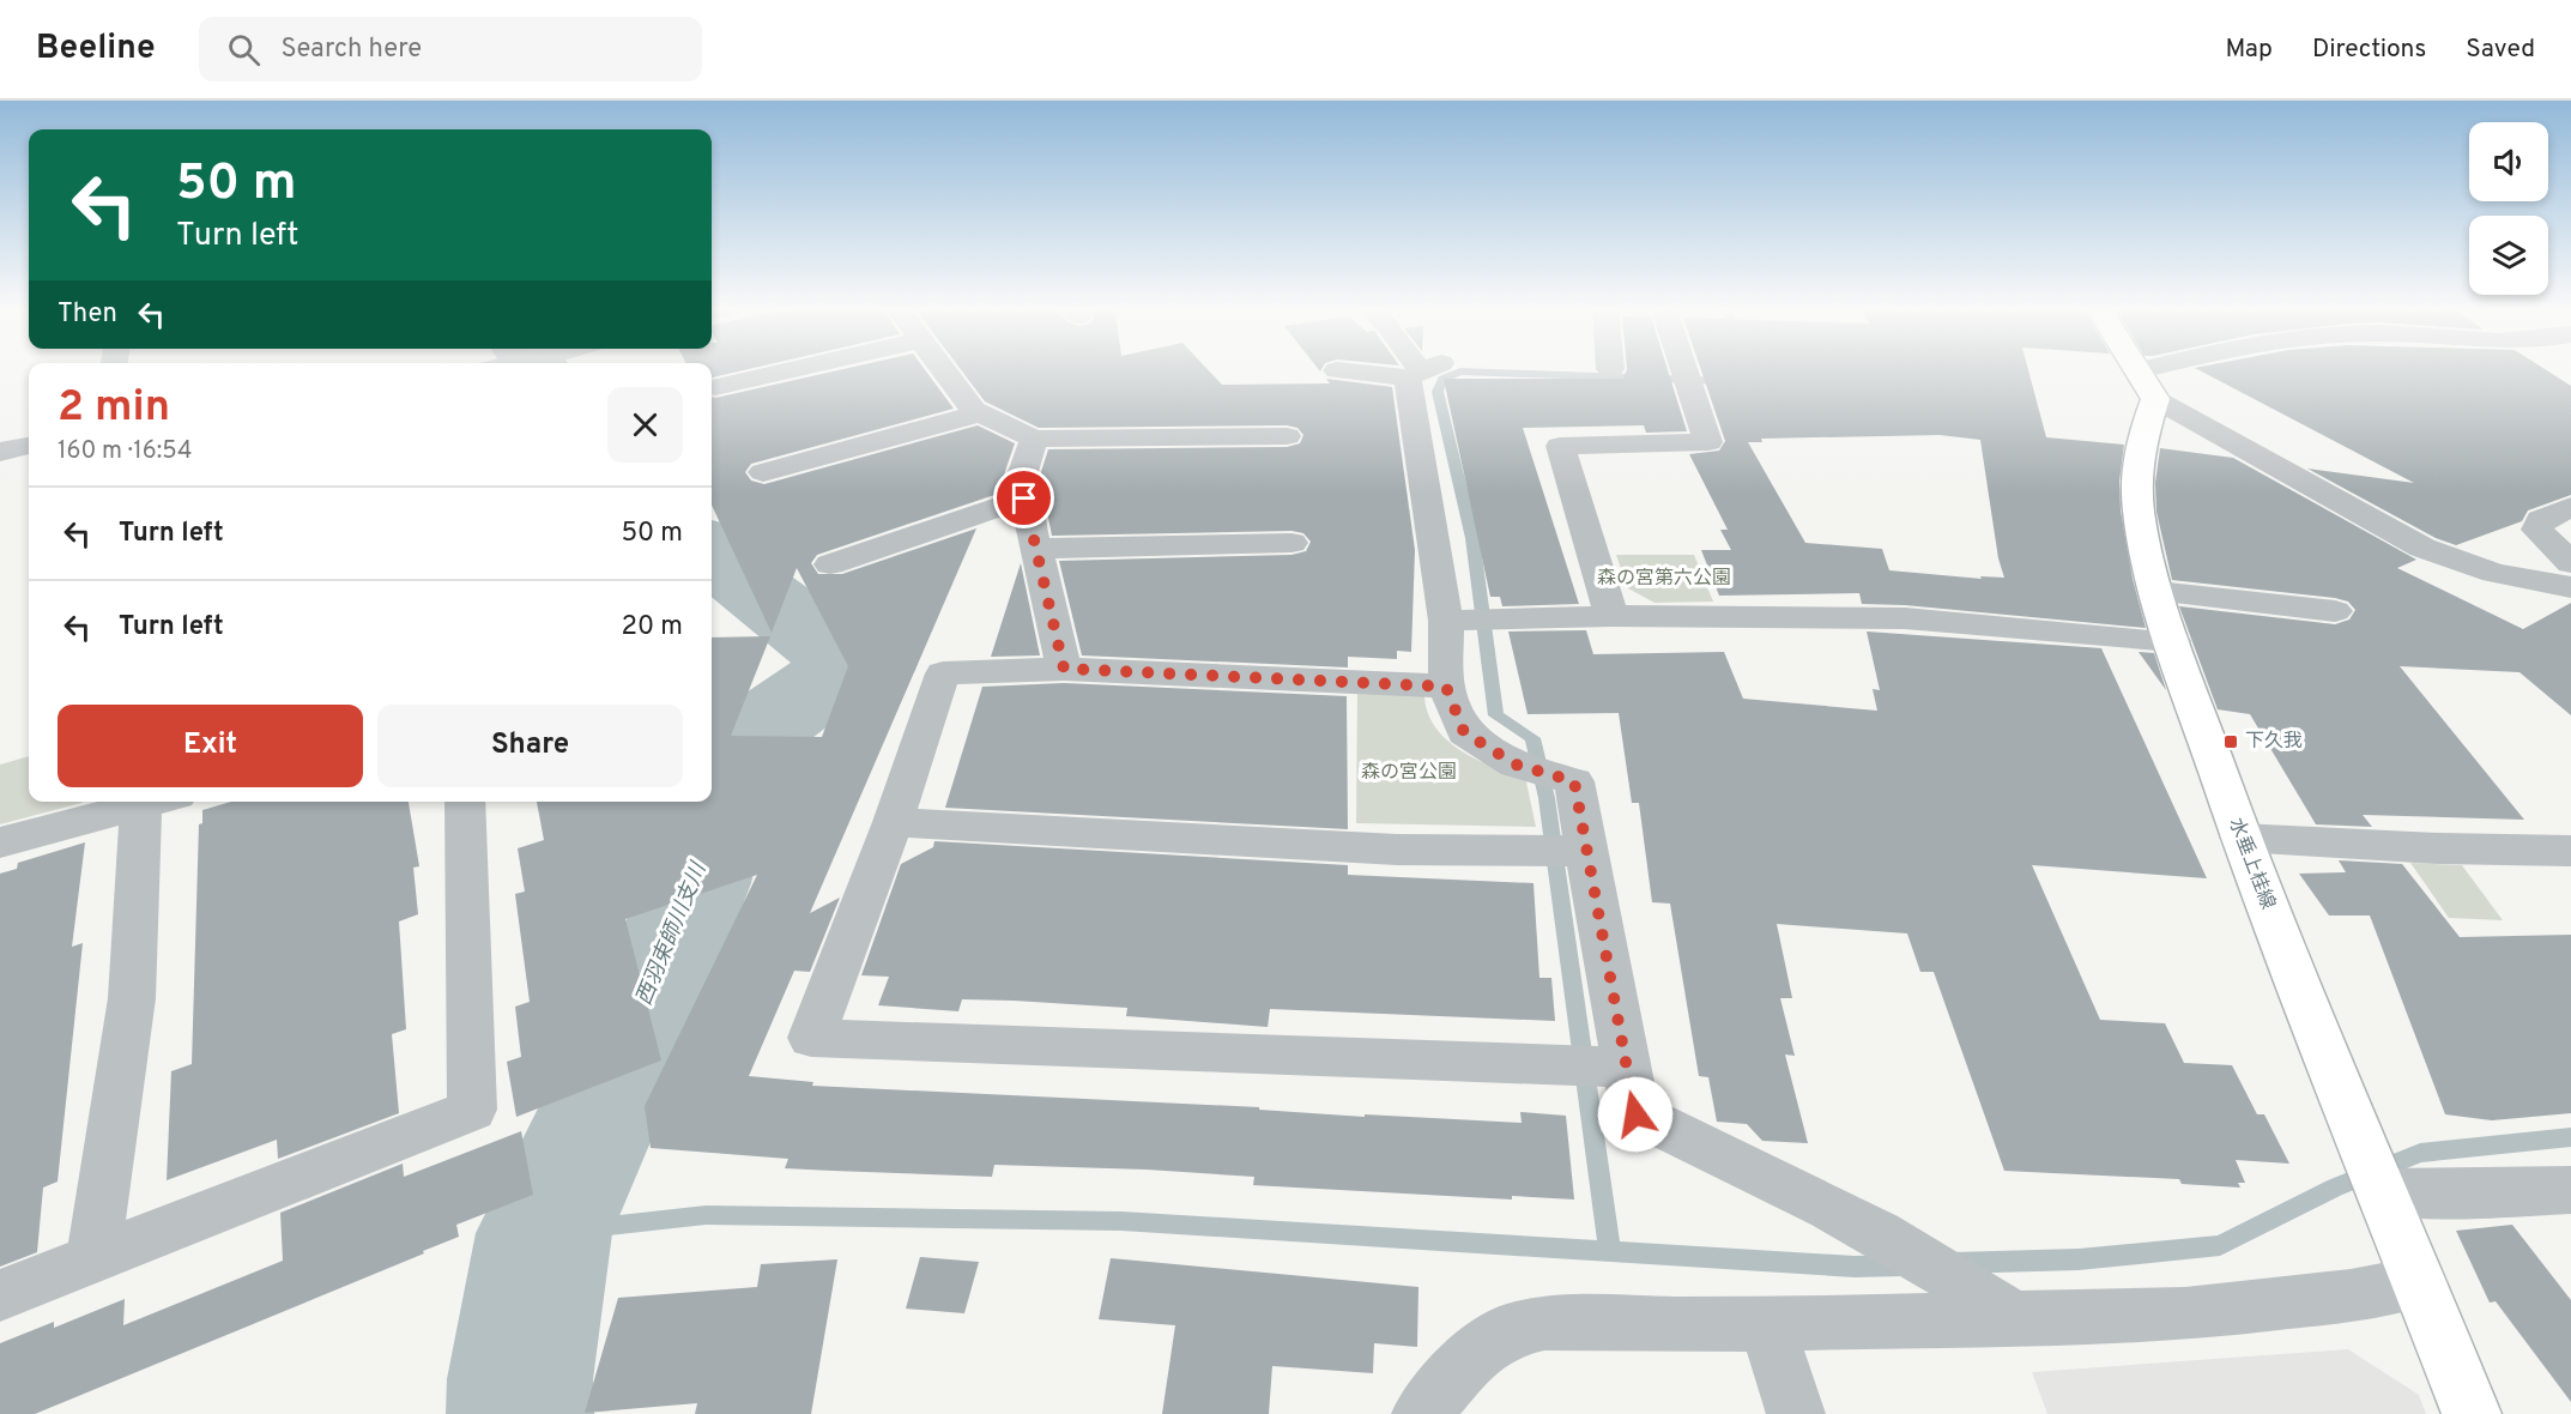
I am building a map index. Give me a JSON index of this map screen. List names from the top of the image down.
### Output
{
  "streets": {
    "main road": ["水垂上桂線"]
  },
  "water": ["西羽束師川支川"],
  "parks": ["森の宮第六公園", "森の宮公園"],
  "places": {
    "transit": ["下久我"]
  },
  "page": {
    "header": "Beeline",
    "search": "Search here",
    "nav": ["Map", "Directions", "Saved"],
    "turn": ["50 m", "Turn left"],
    "then": "Then",
    "heading": ["2 min", "160 m · 16:54"],
    "list": [
      {
        "name": "Turn left",
        "value": "50 m"
      },
      {
        "name": "Turn left",
        "value": "20 m"
      }
    ],
    "buttons": ["Exit", "Share"]
  }
}
